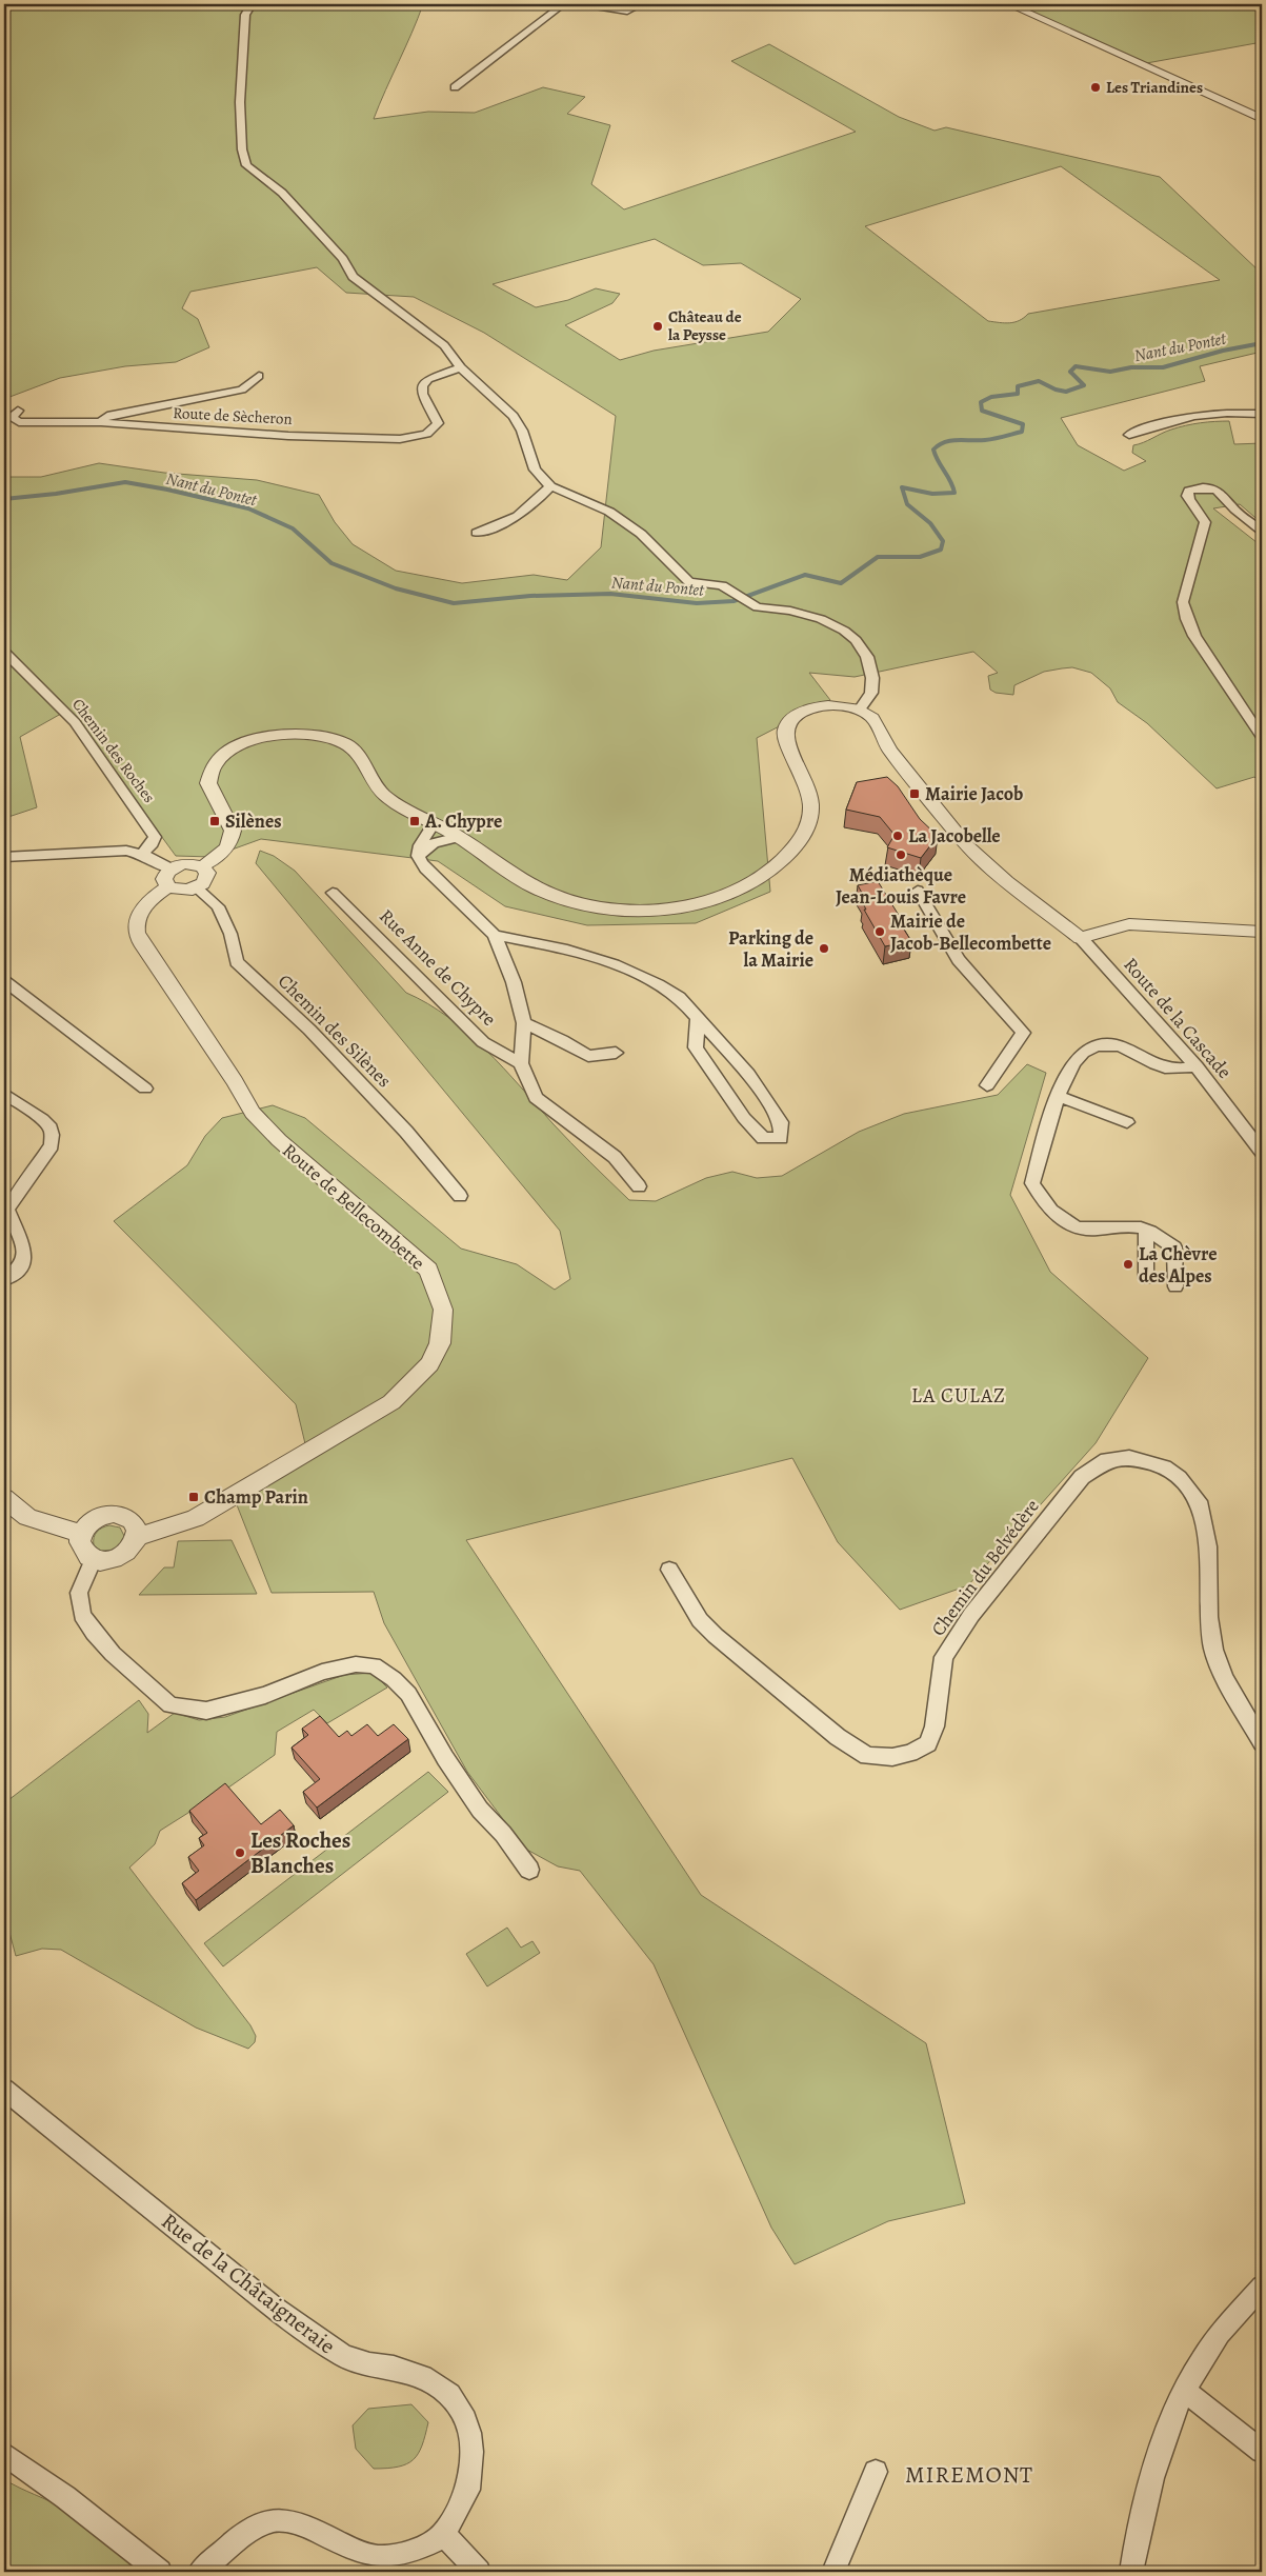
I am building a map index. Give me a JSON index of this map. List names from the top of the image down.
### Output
{
  "streets": {
    "street": [
      "Route de Sècheron",
      "Chemin des Roches",
      "Rue Anne de Chypre",
      "Route de la Cascade",
      "Chemin des Silènes",
      "Route de Bellecombette",
      "Chemin du Belvédère",
      "Rue de la Châtaigneraie"
    ]
  },
  "districts": ["LA CULAZ", "MIREMONT"],
  "water": ["Nant du Pontet"],
  "places": {
    "other": [
      "Les Triandines",
      "Château de la Peysse",
      "La Jacobelle",
      "Médiathèque Jean-Louis Favre",
      "Mairie de Jacob-Bellecombette",
      "Parking de la Mairie",
      "La Chèvre des Alpes",
      "Les Roches Blanches"
    ],
    "transit": [
      "Mairie Jacob",
      "Silènes",
      "A. Chypre",
      "Champ Parin"
    ]
  }
}
